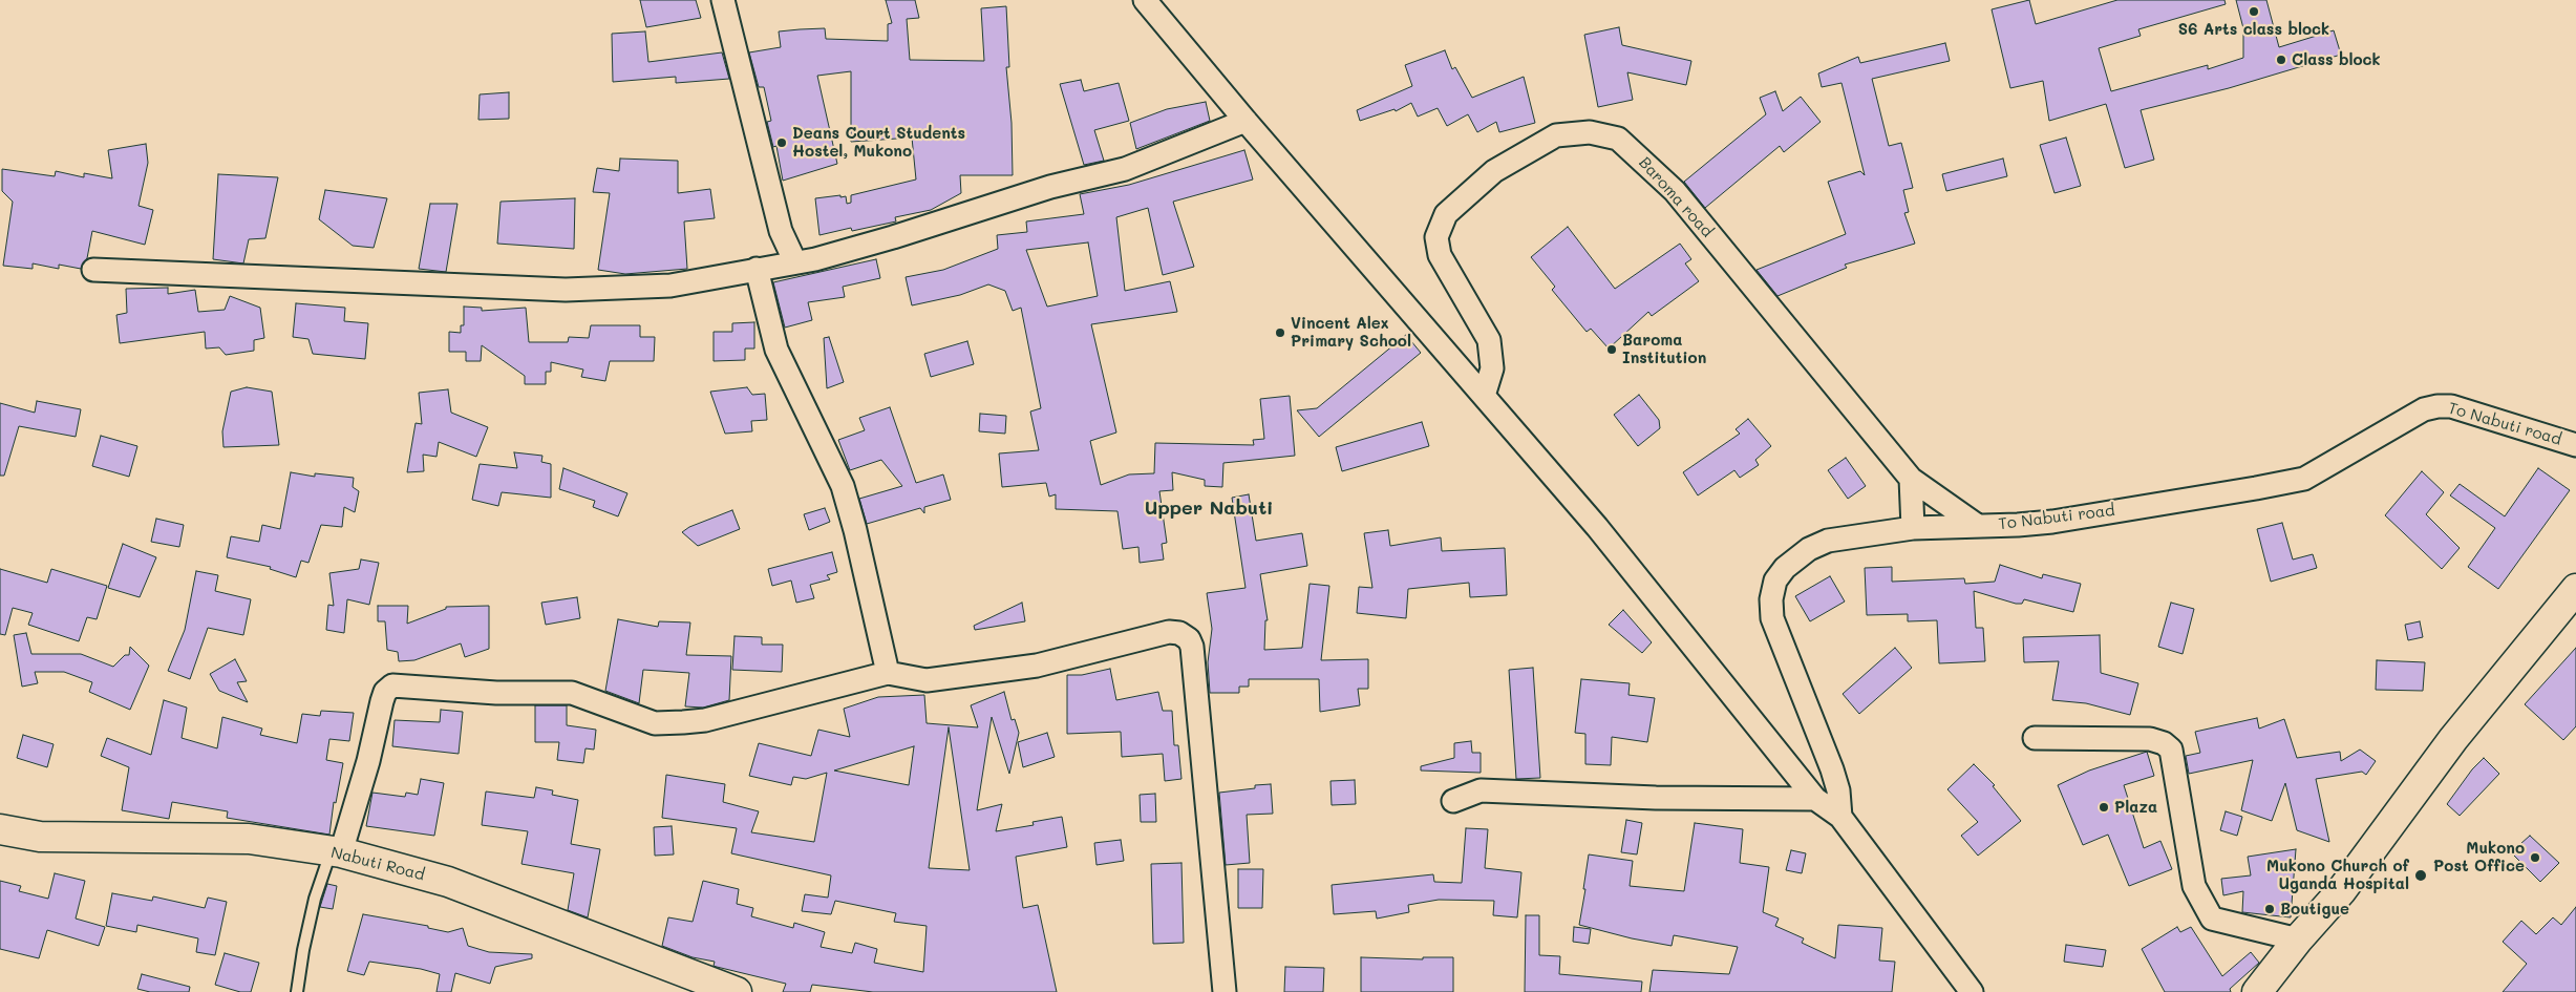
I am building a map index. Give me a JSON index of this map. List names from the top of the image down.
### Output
{
  "streets": {
    "street": ["Baroma road", "To Nabuti road", "Nabuti Road"]
  },
  "crossings": [
    ["Baroma road", "To Nabuti road"]
  ],
  "districts": ["Upper Nabuti"],
  "places": [
    "S6 Arts class block",
    "Class block",
    "Deans Court Students Hostel, Mukono",
    "Vincent Alex Primary School",
    "Baroma Institution",
    "Plaza",
    "Mukono Post Office",
    "Mukono Church of Uganda Hospital",
    "Boutigue"
  ]
}
